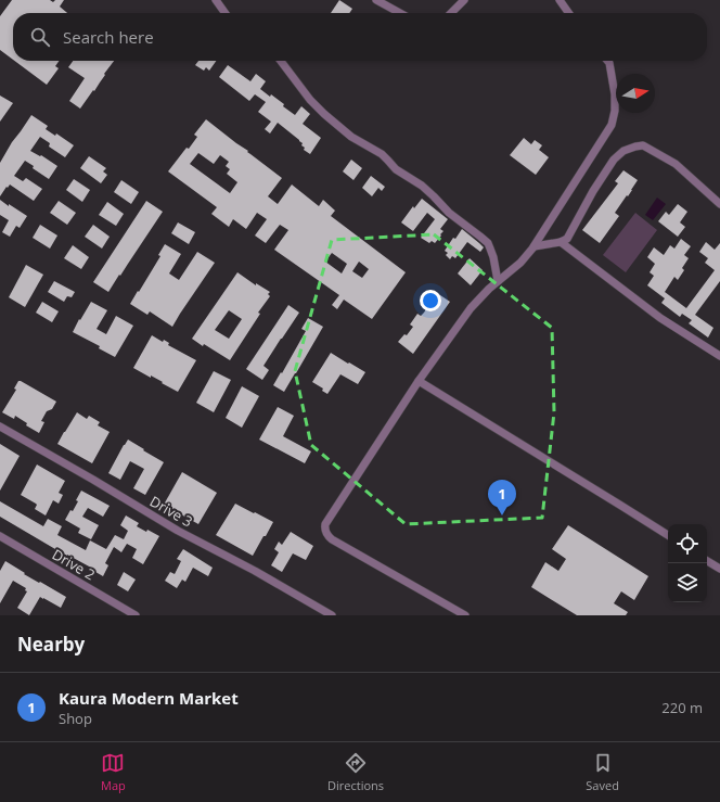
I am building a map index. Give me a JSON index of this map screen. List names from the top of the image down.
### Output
{
  "streets": {
    "street": ["Drive 3", "Drive 2"]
  },
  "north": "right",
  "page": {
    "search": "Search here",
    "pins": "1",
    "heading": "Nearby",
    "list": [
      {
        "mark": "1",
        "name": "Kaura Modern Market",
        "note": "Shop",
        "value": "220 m"
      }
    ],
    "nav": ["Map", "Directions", "Saved"]
  }
}
